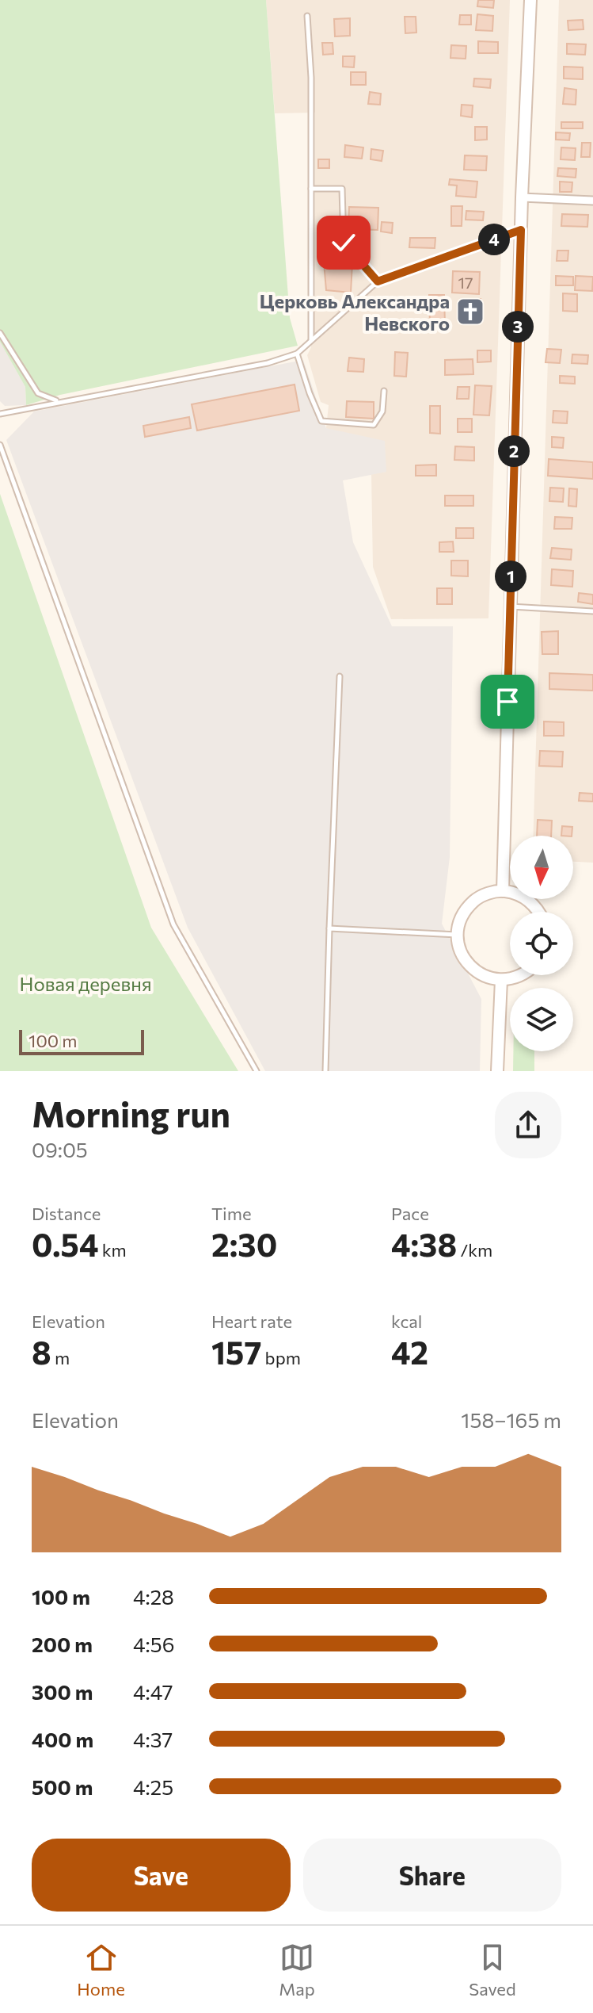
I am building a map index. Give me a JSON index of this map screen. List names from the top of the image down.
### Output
{
  "parks": ["Новая деревня"],
  "places": {
    "church": ["Церковь Александра Невского"]
  },
  "house_numbers": ["17"],
  "scale_bar": "100 m",
  "north": "bottom",
  "page": {
    "pins": [
      "4",
      "3",
      "2",
      "1"
    ],
    "scale": "100 m",
    "heading": ["Morning run", "09:05"],
    "stats": [
      ["Distance", "0.54 km"],
      ["Time", "2:30"],
      ["Pace", "4:38 /km"],
      ["Elevation", "8 m"],
      ["Heart rate", "157 bpm"],
      ["kcal", "42"]
    ],
    "chart": ["Elevation", "158–165 m"],
    "list": [
      {
        "name": "100 m",
        "note": "4:28"
      },
      {
        "name": "200 m",
        "note": "4:56"
      },
      {
        "name": "300 m",
        "note": "4:47"
      },
      {
        "name": "400 m",
        "note": "4:37"
      },
      {
        "name": "500 m",
        "note": "4:25"
      }
    ],
    "buttons": ["Save", "Share"],
    "tabs": ["Home", "Map", "Saved"]
  }
}
